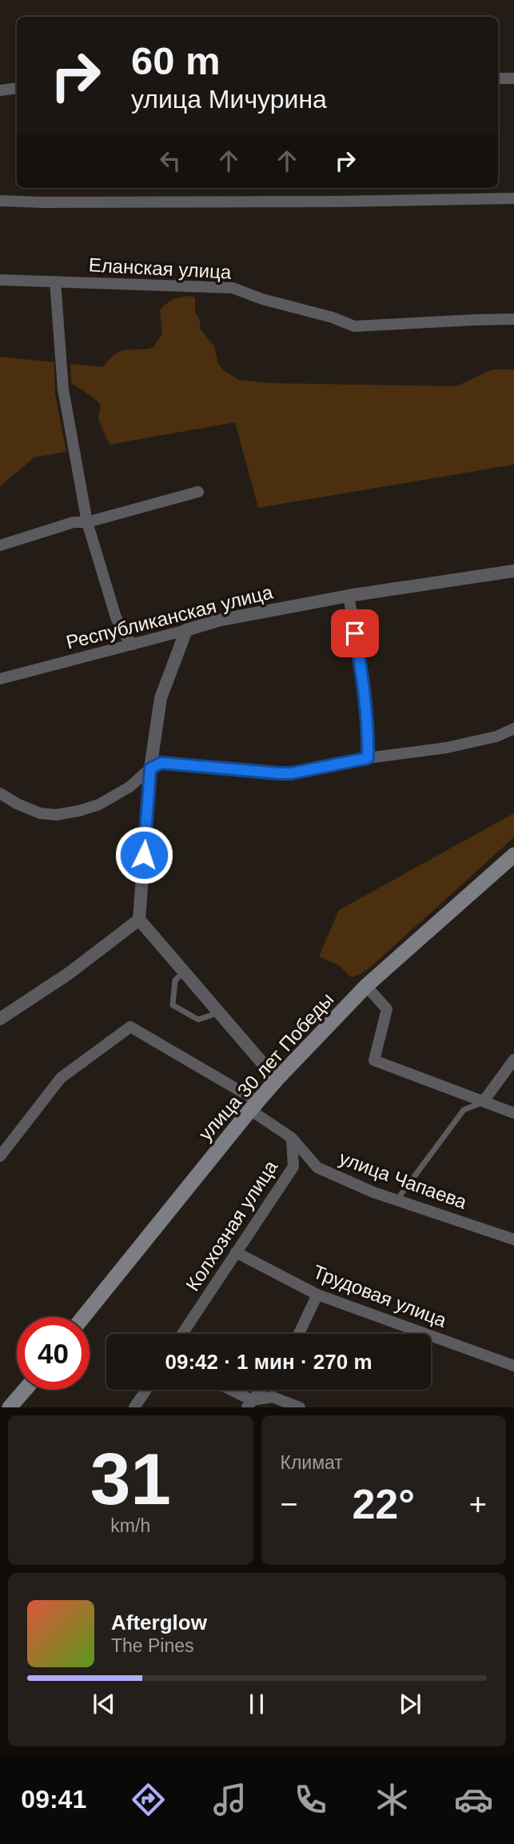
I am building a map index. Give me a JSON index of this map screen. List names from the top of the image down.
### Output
{
  "streets": {
    "main road": ["улица 30 лет Победы"],
    "street": [
      "Еланская улица",
      "Республиканская улица",
      "улица Чапаева",
      "Колхозная улица",
      "Трудовая улица"
    ]
  },
  "crossings": [
    ["улица Чапаева", "Колхозная улица"],
    ["Колхозная улица", "Трудовая улица"]
  ],
  "page": {
    "turn": ["60 m", "улица Мичурина"],
    "limit": "40",
    "trip": "09:42 · 1 мин · 270 m",
    "tile": [
      ["31", "km/h"],
      "Климат"
    ],
    "heat": ["−", "22°", "+"],
    "song": ["Afterglow", "The Pines"],
    "tabs": "09:41"
  }
}
